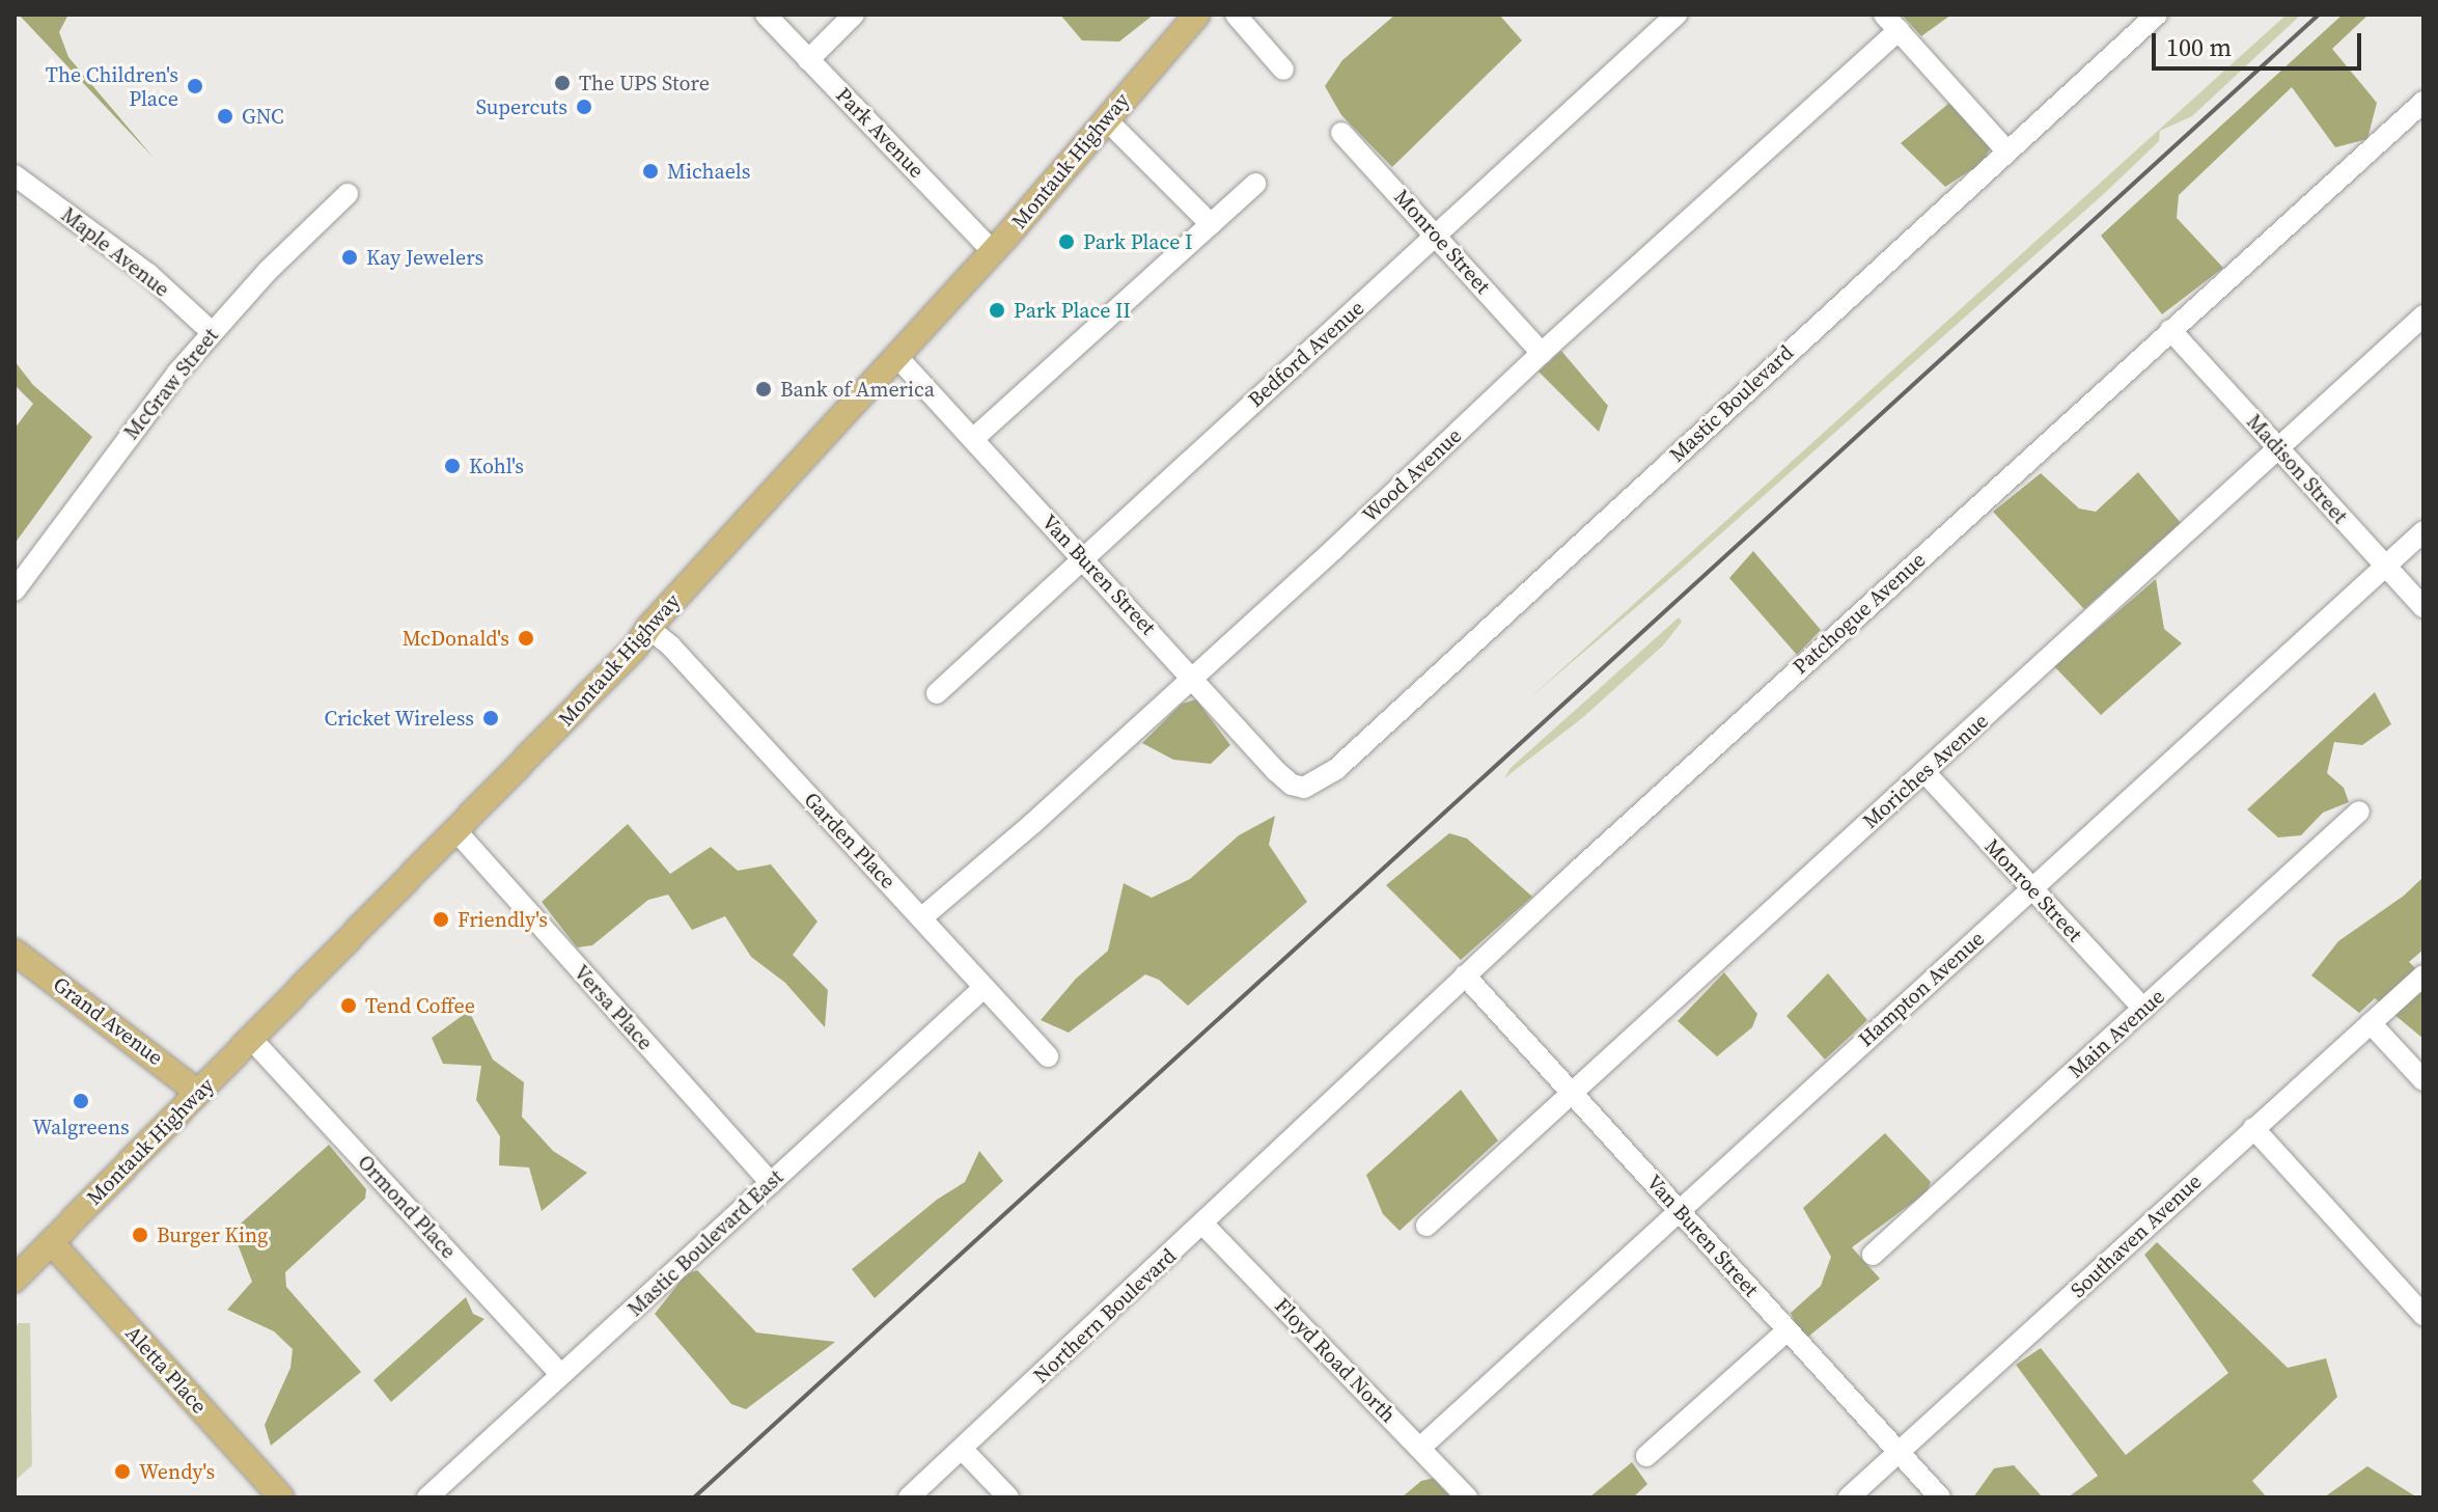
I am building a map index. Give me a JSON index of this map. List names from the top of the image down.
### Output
{
  "streets": {
    "main road": ["Montauk Highway", "Grand Avenue", "Aletta Place"],
    "street": [
      "Park Avenue",
      "Monroe Street",
      "Maple Avenue",
      "Bedford Avenue",
      "McGraw Street",
      "Mastic Boulevard",
      "Madison Street",
      "Wood Avenue",
      "Van Buren Street",
      "Patchogue Avenue",
      "Moriches Avenue",
      "Garden Place",
      "Hampton Avenue",
      "Versa Place",
      "Main Avenue",
      "Ormond Place",
      "Southaven Avenue",
      "Mastic Boulevard East",
      "Northern Boulevard",
      "Floyd Road North"
    ]
  },
  "crossings": [
    ["Park Avenue", "Montauk Highway"],
    ["Montauk Highway", "Van Buren Street"],
    ["Montauk Highway", "Garden Place"],
    ["Montauk Highway", "Versa Place"],
    ["Montauk Highway", "Grand Avenue"],
    ["Montauk Highway", "Ormond Place"],
    ["Montauk Highway", "Aletta Place"],
    ["Monroe Street", "Bedford Avenue"],
    ["Monroe Street", "Wood Avenue"],
    ["Monroe Street", "Moriches Avenue"],
    ["Monroe Street", "Hampton Avenue"],
    ["Monroe Street", "Main Avenue"],
    ["Maple Avenue", "McGraw Street"],
    ["Bedford Avenue", "Van Buren Street"],
    ["Mastic Boulevard", "Van Buren Street"],
    ["Madison Street", "Patchogue Avenue"],
    ["Madison Street", "Moriches Avenue"],
    ["Madison Street", "Hampton Avenue"],
    ["Wood Avenue", "Van Buren Street"],
    ["Wood Avenue", "Garden Place"],
    ["Van Buren Street", "Patchogue Avenue"],
    ["Van Buren Street", "Moriches Avenue"],
    ["Van Buren Street", "Hampton Avenue"],
    ["Van Buren Street", "Southaven Avenue"],
    ["Patchogue Avenue", "Northern Boulevard"],
    ["Garden Place", "Mastic Boulevard East"],
    ["Hampton Avenue", "Floyd Road North"],
    ["Versa Place", "Mastic Boulevard East"],
    ["Ormond Place", "Mastic Boulevard East"],
    ["Northern Boulevard", "Floyd Road North"]
  ],
  "places": [
    "The UPS Store",
    "The Children's Place",
    "Supercuts",
    "GNC",
    "Michaels",
    "Park Place I",
    "Kay Jewelers",
    "Park Place II",
    "Bank of America",
    "Kohl's",
    "McDonald's",
    "Cricket Wireless",
    "Friendly's",
    "Tend Coffee",
    "Walgreens",
    "Burger King",
    "Wendy's"
  ],
  "scale_bar": "100 m"
}
